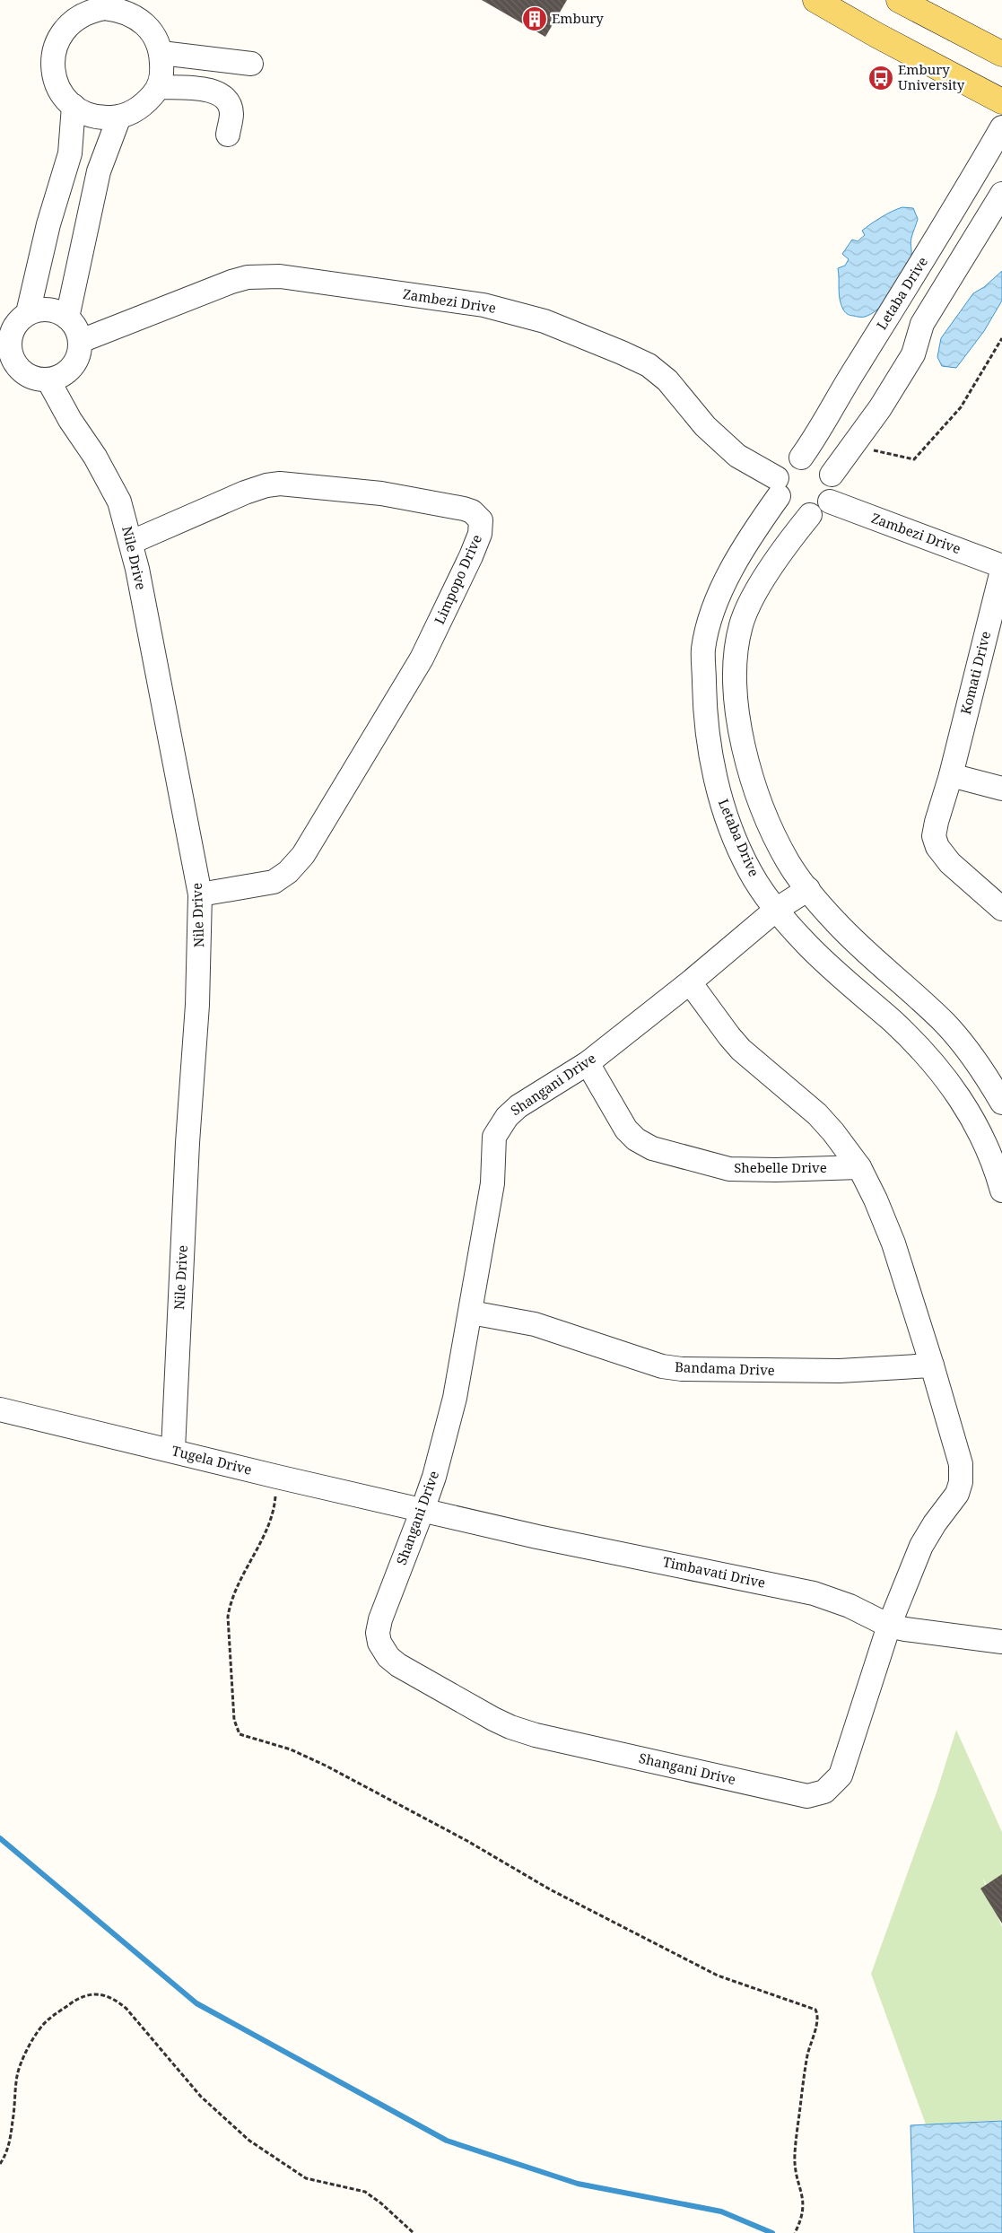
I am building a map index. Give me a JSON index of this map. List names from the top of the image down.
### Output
{
  "streets": {
    "street": [
      "Letaba Drive",
      "Zambezi Drive",
      "Nile Drive",
      "Limpopo Drive",
      "Komati Drive",
      "Shangani Drive",
      "Shebelle Drive",
      "Bandama Drive",
      "Tugela Drive",
      "Timbavati Drive"
    ]
  },
  "crossings": [
    ["Letaba Drive", "Zambezi Drive"],
    ["Letaba Drive", "Shangani Drive"],
    ["Zambezi Drive", "Nile Drive"],
    ["Nile Drive", "Limpopo Drive"],
    ["Nile Drive", "Tugela Drive"],
    ["Shangani Drive", "Shebelle Drive"],
    ["Shangani Drive", "Bandama Drive"],
    ["Shangani Drive", "Tugela Drive"],
    ["Shangani Drive", "Timbavati Drive"],
    ["Tugela Drive", "Timbavati Drive"]
  ],
  "places": {
    "building": ["Embury"],
    "bus stop": ["Embury University"]
  }
}
